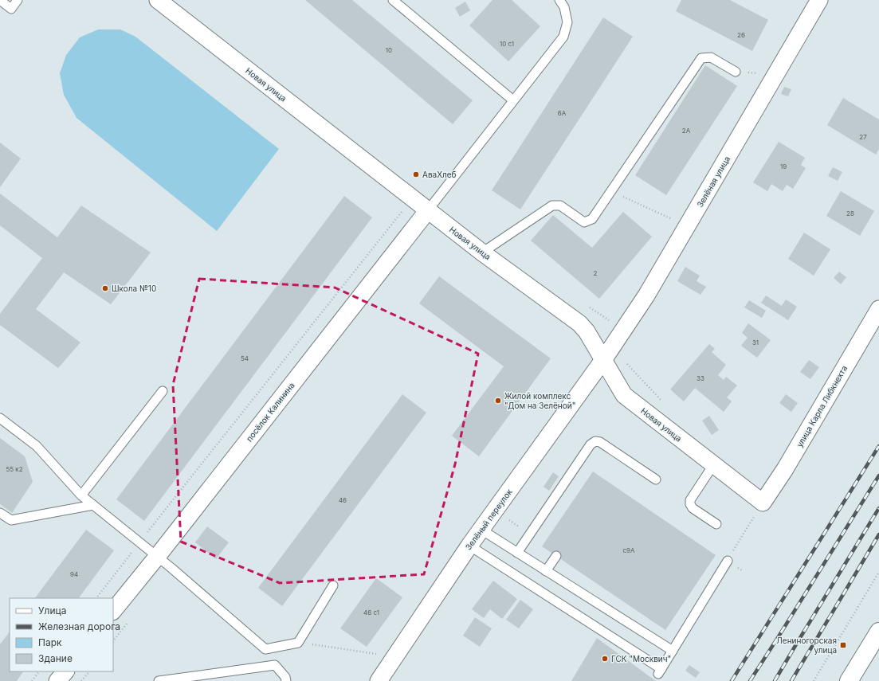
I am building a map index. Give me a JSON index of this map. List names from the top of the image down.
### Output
{
  "streets": {
    "street": [
      "Новая улица",
      "Зелёная улица",
      "улица Карла Либкнехта",
      "посёлок Калинина",
      "Зелёный переулок"
    ]
  },
  "crossings": [
    ["Новая улица", "Зелёная улица"],
    ["Новая улица", "улица Карла Либкнехта"],
    ["Новая улица", "посёлок Калинина"],
    ["Новая улица", "Зелёный переулок"],
    ["Зелёная улица", "Зелёный переулок"]
  ],
  "places": {
    "other": [
      "АваХлеб",
      "Школа №10",
      "Жилой комплекс \"Дом на Зелёной\"",
      "ГСК \"Москвич\""
    ],
    "transit": ["Лениногорская улица"]
  },
  "house_numbers": [
    "26",
    "10 с1",
    "10",
    "6А",
    "2А",
    "27",
    "19",
    "28",
    "2",
    "31",
    "54",
    "33",
    "55 к2",
    "46",
    "с9А",
    "94",
    "46 с1"
  ],
  "legend": [
    "Улица",
    "Железная дорога",
    "Парк",
    "Здание"
  ]
}
